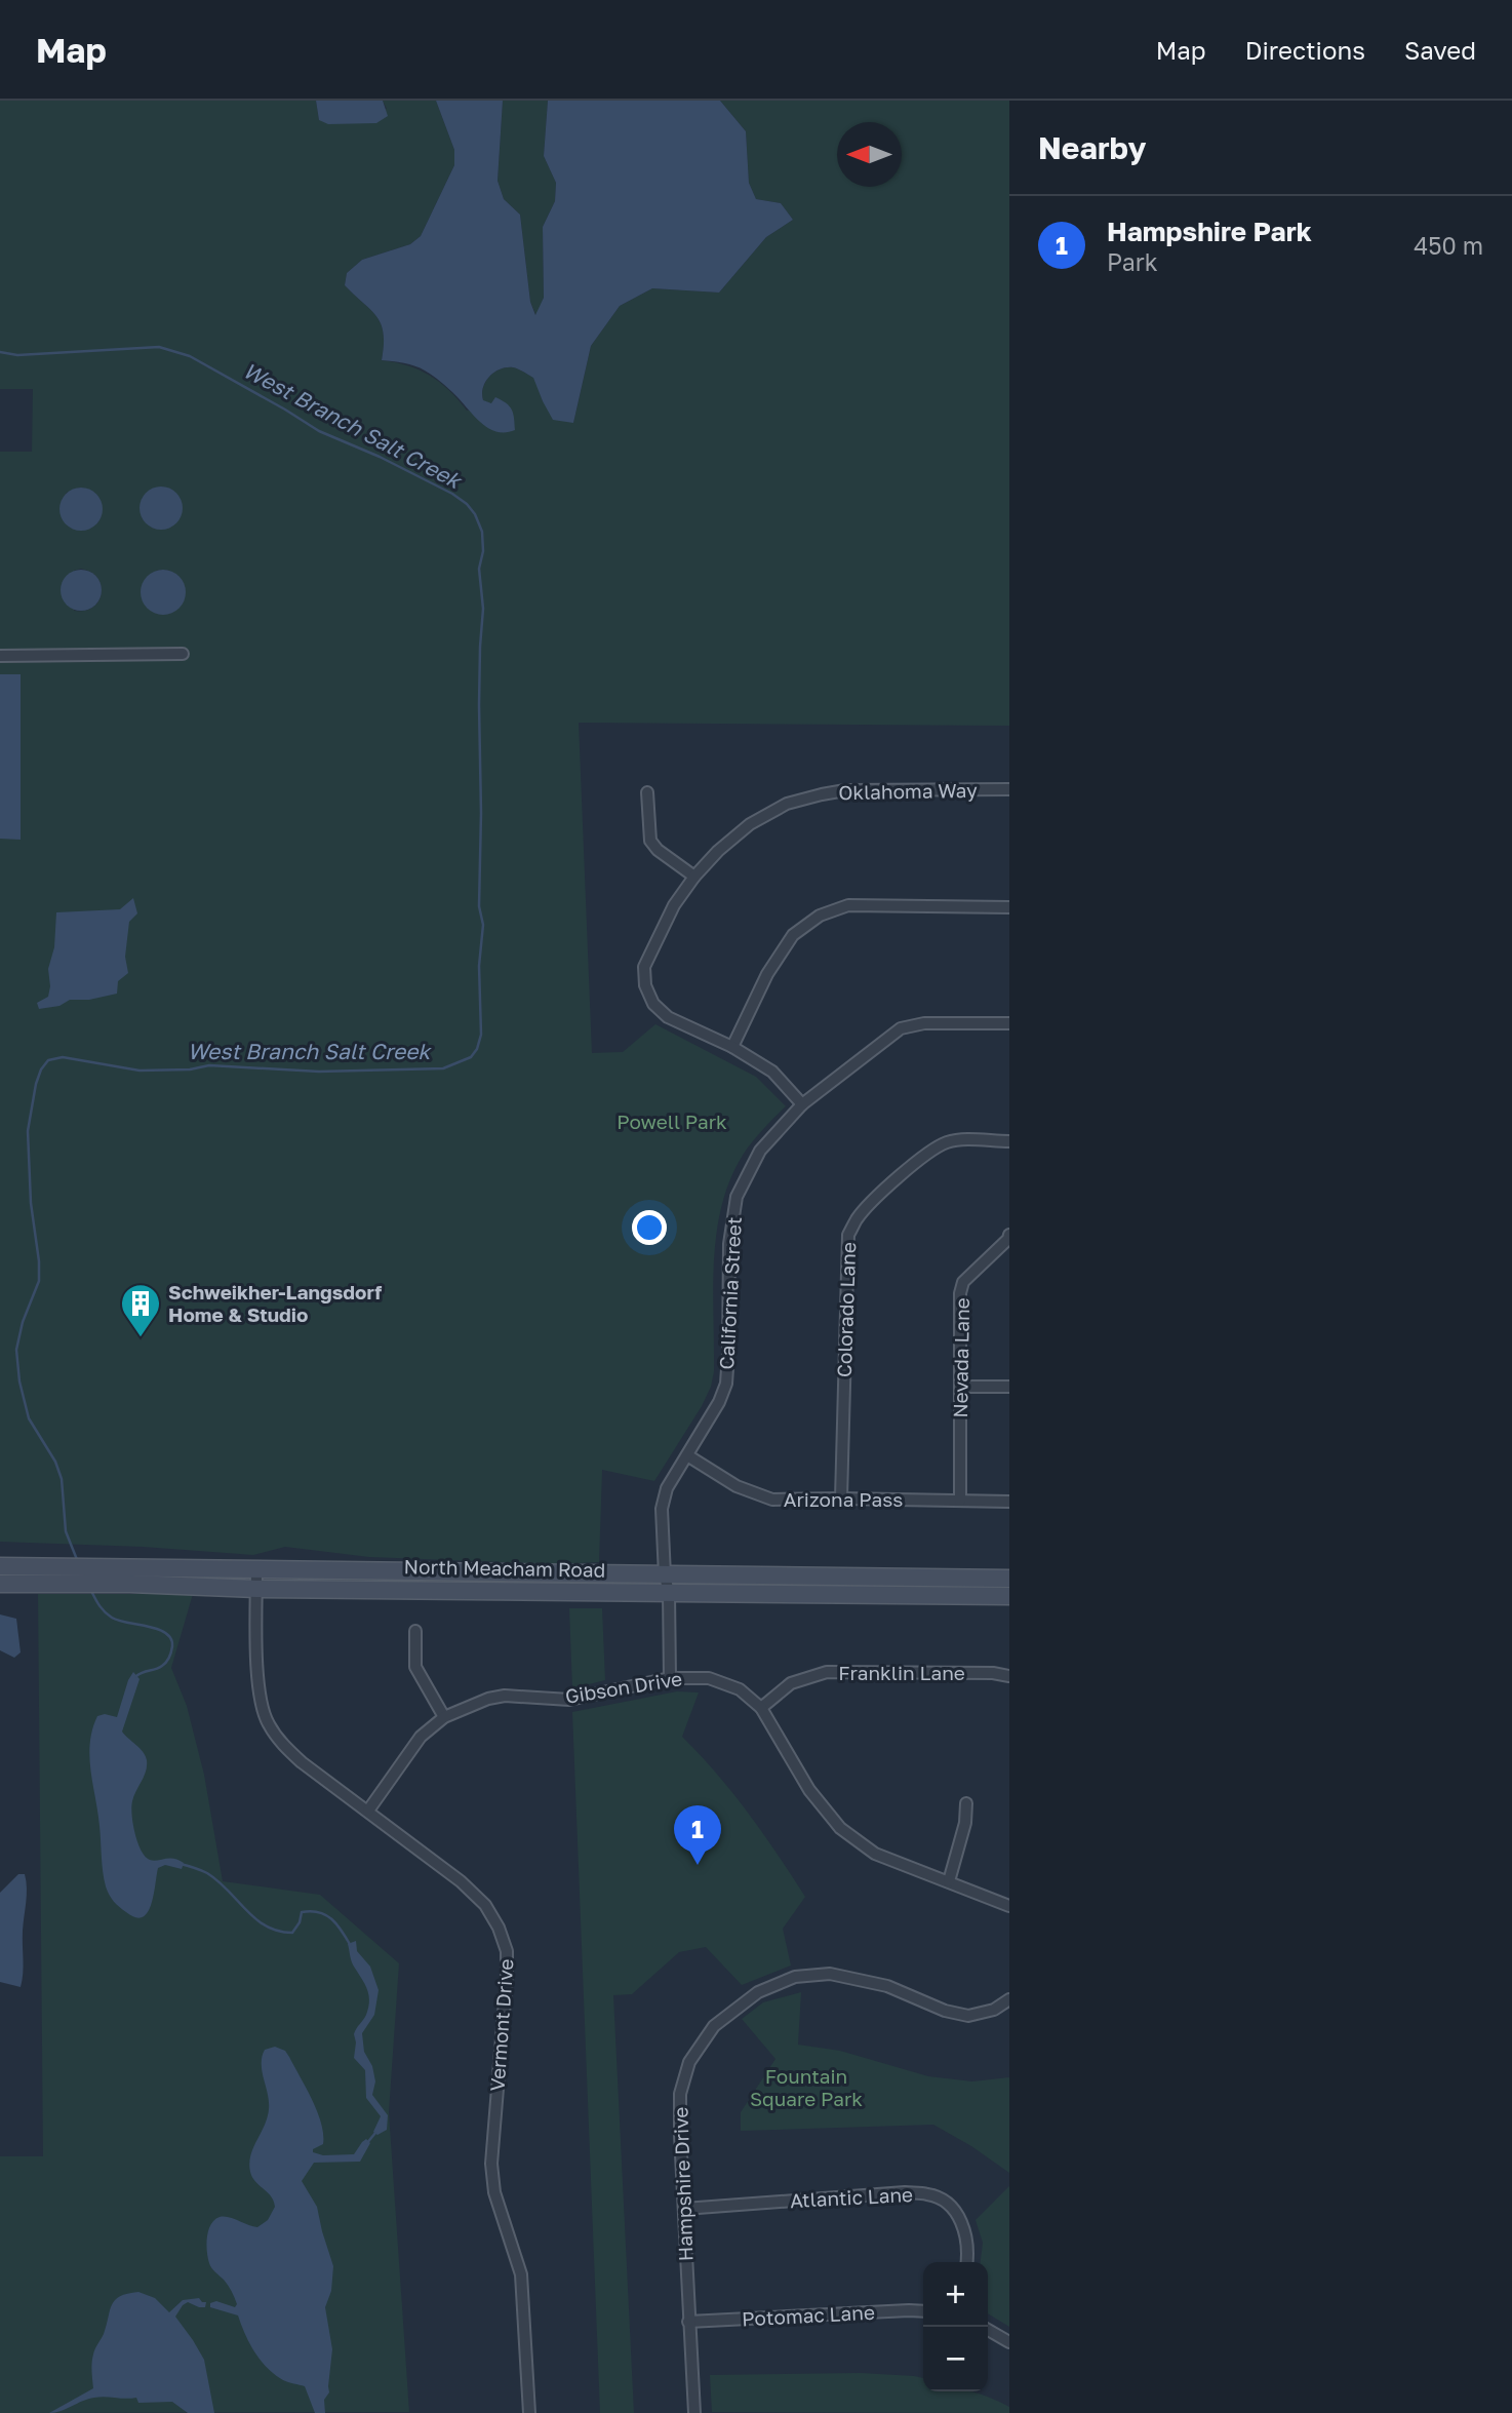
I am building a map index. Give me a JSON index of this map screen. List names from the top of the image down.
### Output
{
  "streets": {
    "main road": ["North Meacham Road"],
    "street": [
      "Oklahoma Way",
      "California Street",
      "Colorado Lane",
      "Nevada Lane",
      "Arizona Pass",
      "Franklin Lane",
      "Gibson Drive",
      "Vermont Drive",
      "Hampshire Drive",
      "Atlantic Lane",
      "Potomac Lane"
    ]
  },
  "crossings": [
    ["California Street", "Arizona Pass"],
    ["California Street", "North Meacham Road"],
    ["California Street", "Gibson Drive"],
    ["Colorado Lane", "Arizona Pass"],
    ["Nevada Lane", "Arizona Pass"],
    ["North Meacham Road", "Vermont Drive"],
    ["Franklin Lane", "Gibson Drive"],
    ["Gibson Drive", "Vermont Drive"],
    ["Hampshire Drive", "Atlantic Lane"],
    ["Hampshire Drive", "Potomac Lane"]
  ],
  "water": ["West Branch Salt Creek"],
  "parks": ["Powell Park", "Fountain Square Park"],
  "places": {
    "building": ["Schweikher-Langsdorf Home & Studio"]
  },
  "north": "left",
  "page": {
    "header": "Map",
    "nav": ["Map", "Directions", "Saved"],
    "heading": "Nearby",
    "list": [
      {
        "mark": "1",
        "name": "Hampshire Park",
        "note": "Park",
        "value": "450 m"
      }
    ],
    "pins": "1",
    "map_buttons": ["+", "−"]
  }
}
